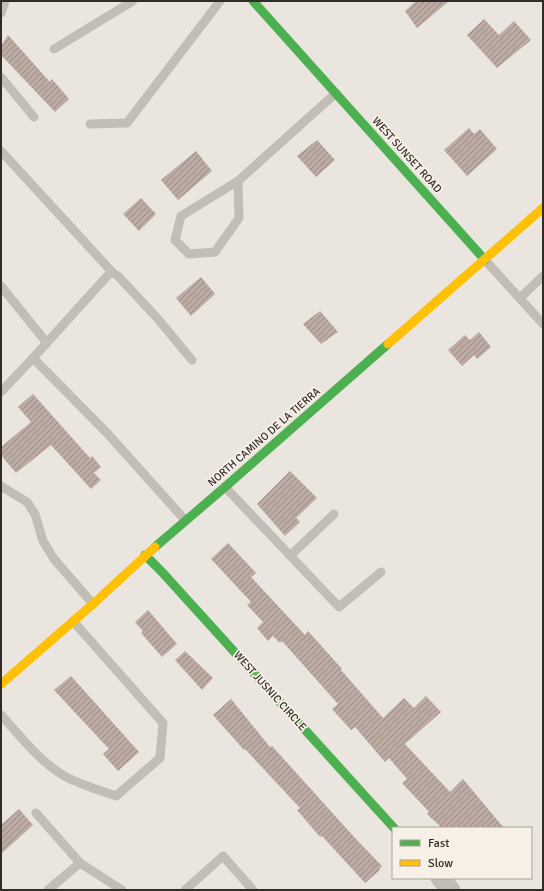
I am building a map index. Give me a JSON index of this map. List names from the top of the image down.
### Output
{
  "streets": {
    "street": ["WEST SUNSET ROAD", "NORTH CAMINO DE LA TIERRA", "WEST JUSNIC CIRCLE"]
  },
  "crossings": [
    ["WEST SUNSET ROAD", "NORTH CAMINO DE LA TIERRA"],
    ["NORTH CAMINO DE LA TIERRA", "WEST JUSNIC CIRCLE"]
  ],
  "legend": ["Fast", "Slow"]
}
